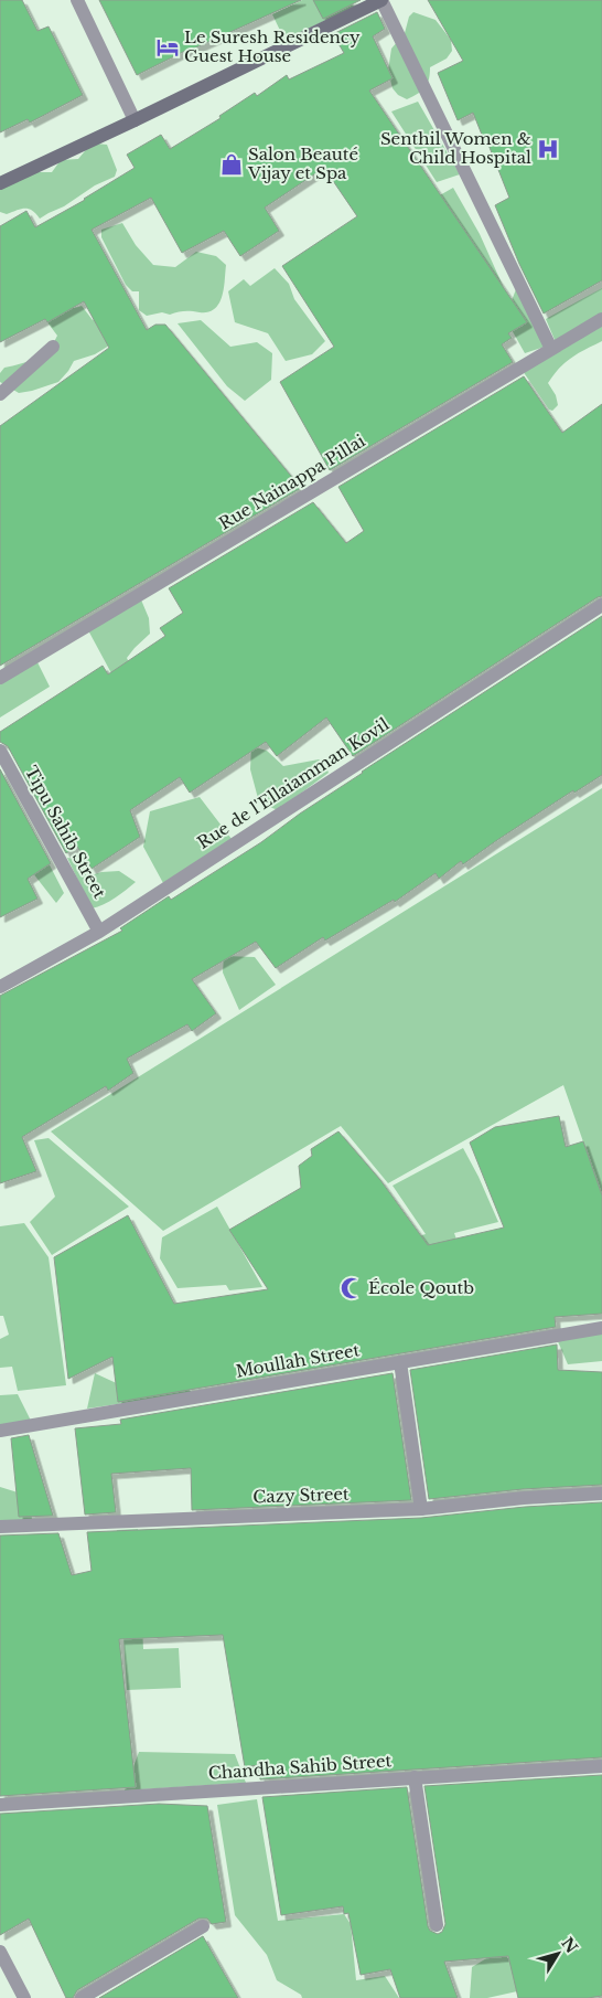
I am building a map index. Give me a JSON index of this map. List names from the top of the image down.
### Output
{
  "streets": {
    "street": [
      "Rue Nainappa Pillai",
      "Rue de l'Ellaiamman Kovil",
      "Tipu Sahib Street",
      "Moullah Street",
      "Cazy Street",
      "Chandha Sahib Street"
    ]
  },
  "crossings": [
    ["Rue de l'Ellaiamman Kovil", "Tipu Sahib Street"]
  ],
  "places": {
    "hotel": ["Le Suresh Residency Guest House"],
    "hospital": ["Senthil Women & Child Hospital"],
    "shop": ["Salon Beauté Vijay et Spa"],
    "mosque": ["École Qoutb"]
  },
  "north": "top right"
}
